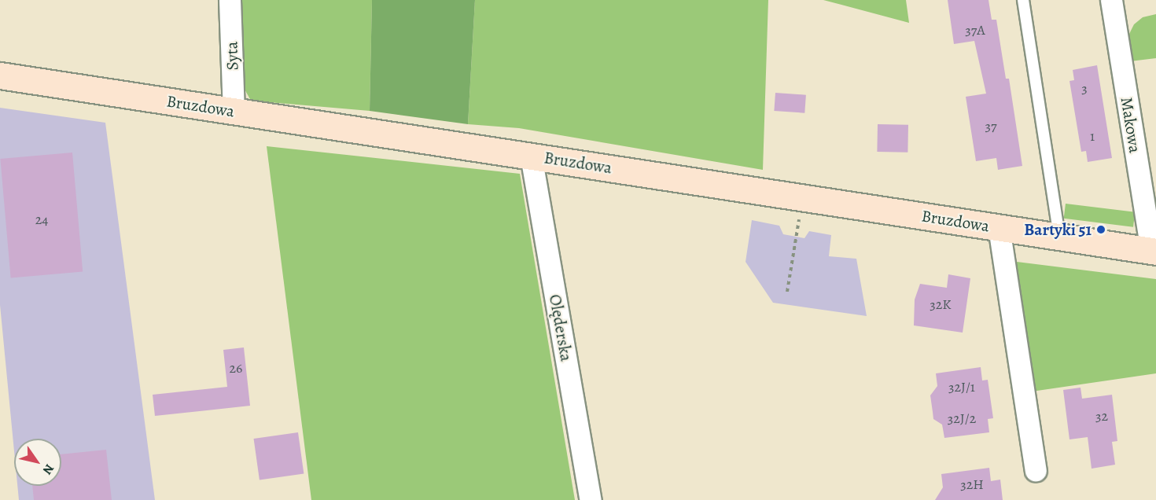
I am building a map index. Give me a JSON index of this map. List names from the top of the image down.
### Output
{
  "streets": {
    "street": [
      "Syta",
      "Bruzdowa",
      "Makowa",
      "Olęderska"
    ]
  },
  "crossings": [
    ["Syta", "Bruzdowa"],
    ["Bruzdowa", "Makowa"],
    ["Bruzdowa", "Olęderska"]
  ],
  "places": ["Bartyki 51"],
  "house_numbers": [
    "37A",
    "3",
    "37",
    "1",
    "24",
    "32K",
    "26",
    "32J/1",
    "32",
    "32J/2",
    "32H"
  ],
  "north": "bottom right"
}
